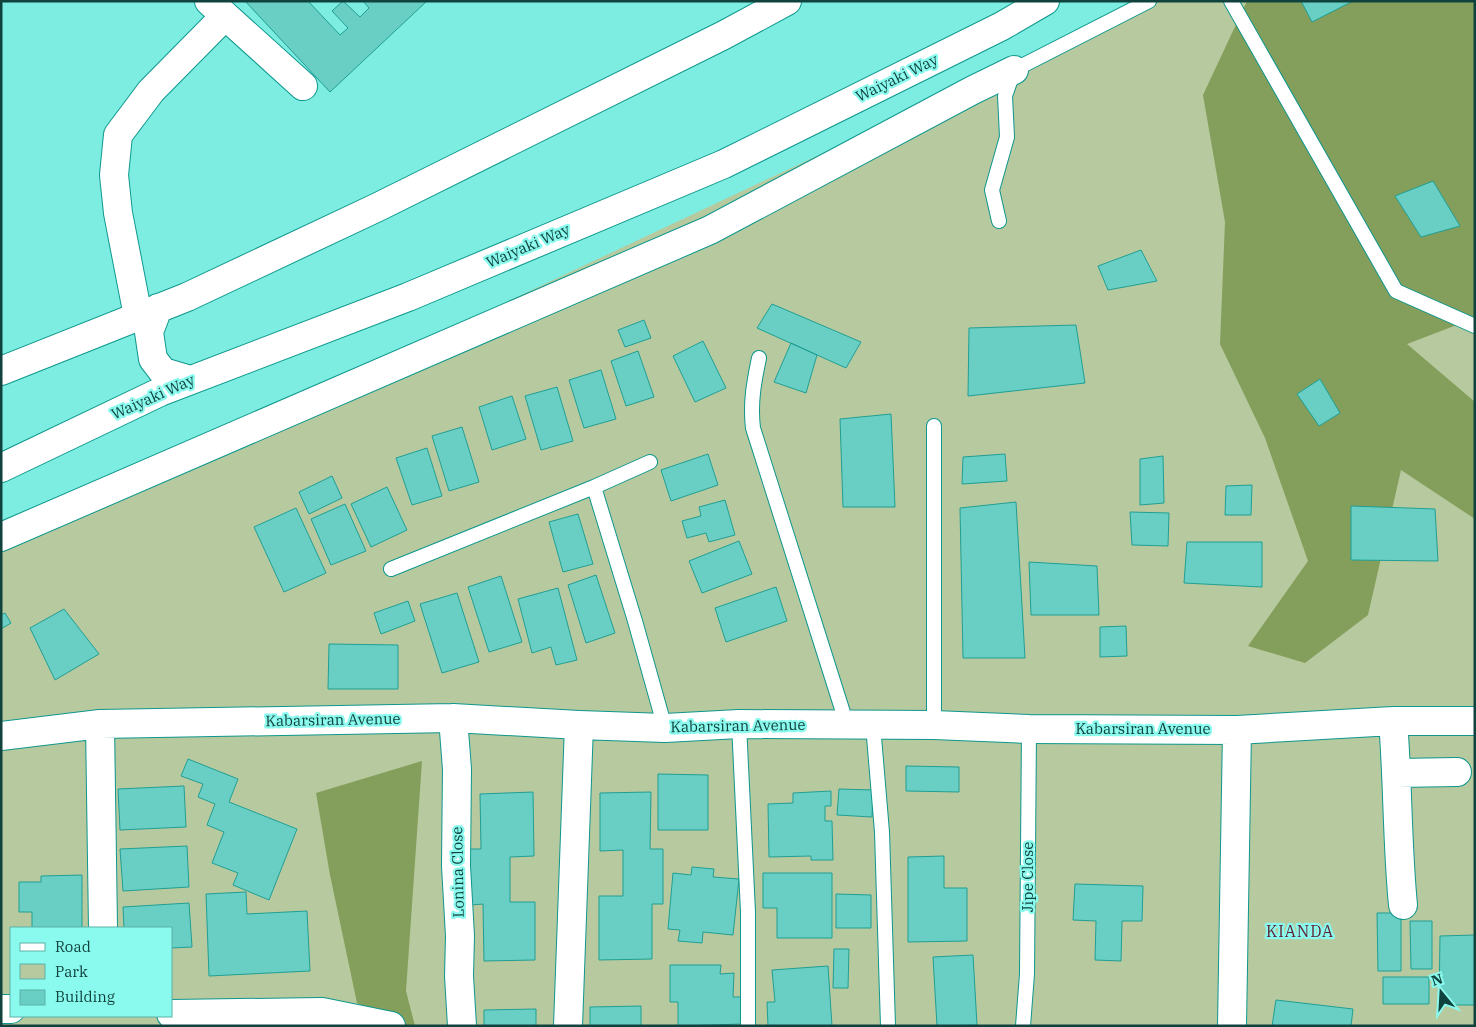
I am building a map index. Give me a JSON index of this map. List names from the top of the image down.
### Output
{
  "streets": {
    "main road": ["Waiyaki Way", "Kabarsiran Avenue", "Lonina Close"],
    "lane": ["Jipe Close"]
  },
  "crossings": [
    ["Kabarsiran Avenue", "Lonina Close"],
    ["Kabarsiran Avenue", "Jipe Close"]
  ],
  "districts": ["KIANDA"],
  "legend": ["Road", "Park", "Building"],
  "north": "top"
}
